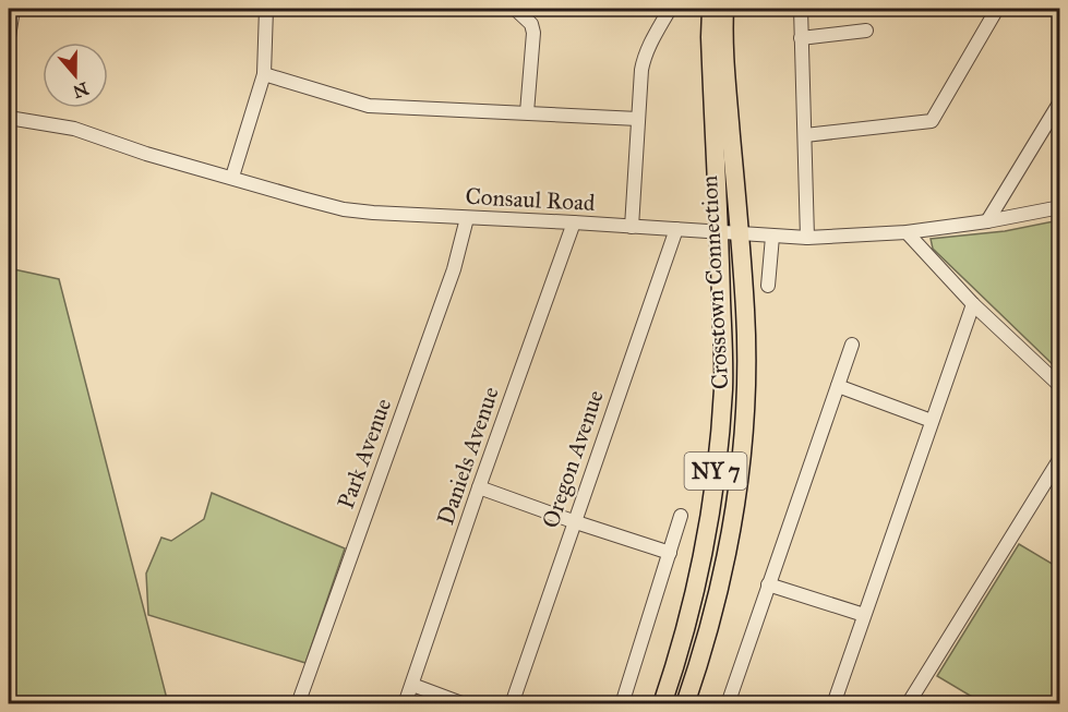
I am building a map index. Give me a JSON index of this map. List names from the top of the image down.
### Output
{
  "streets": {
    "highway": ["Crosstown Connection", "NY 7"],
    "street": [
      "Consaul Road",
      "Park Avenue",
      "Daniels Avenue",
      "Oregon Avenue"
    ]
  },
  "crossings": [
    ["Consaul Road", "Crosstown Connection"],
    ["Consaul Road", "Park Avenue"],
    ["Consaul Road", "Daniels Avenue"],
    ["Consaul Road", "Oregon Avenue"]
  ],
  "north": "bottom"
}
